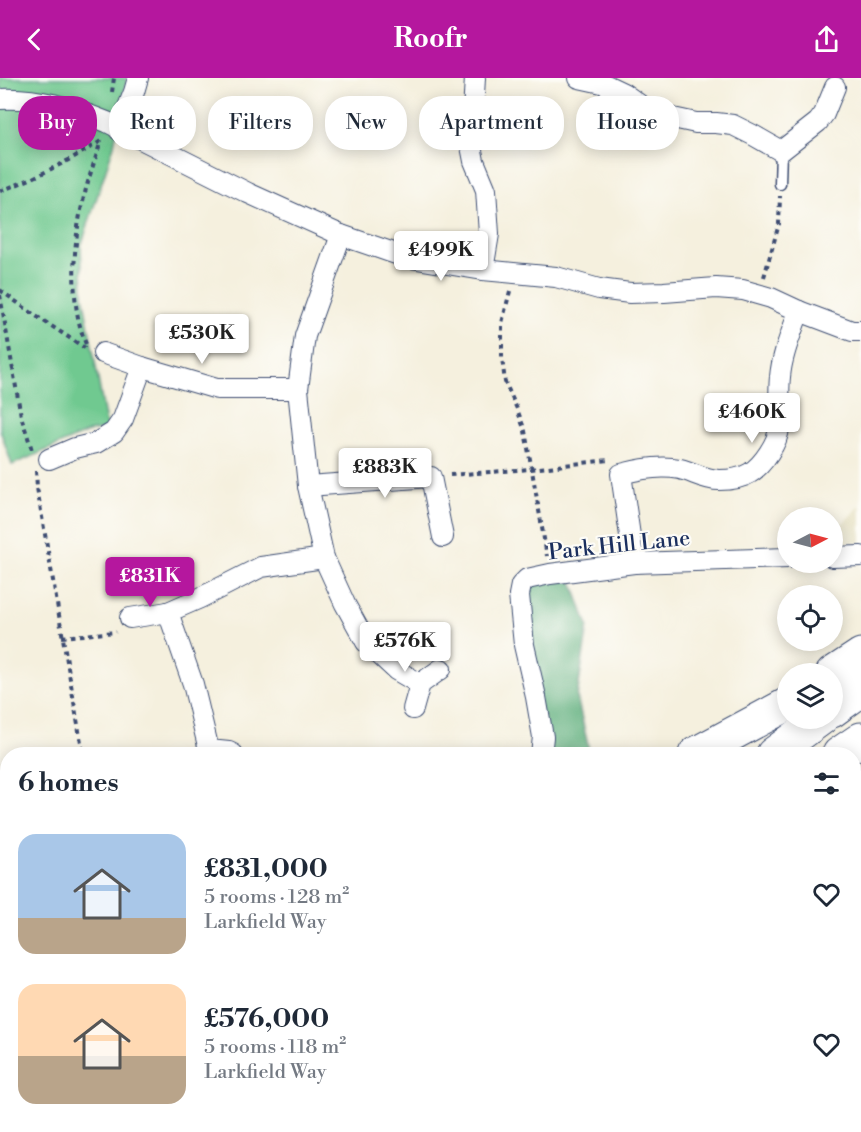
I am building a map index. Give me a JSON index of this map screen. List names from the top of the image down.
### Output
{
  "streets": {
    "street": ["Park Hill Lane"]
  },
  "north": "right",
  "page": {
    "header": "Roofr",
    "chip": [
      "Buy",
      "Rent",
      "Filters",
      "New",
      "Apartment",
      "House"
    ],
    "price": [
      "£499K",
      "£530K",
      "£460K",
      "£883K",
      "£831K",
      "£576K"
    ],
    "heading": "6 homes",
    "list": [
      {
        "name": "£831,000",
        "note": "5 rooms · 128 m² · Larkfield Way"
      },
      {
        "name": "£576,000",
        "note": "5 rooms · 118 m² · Larkfield Way"
      }
    ]
  }
}
